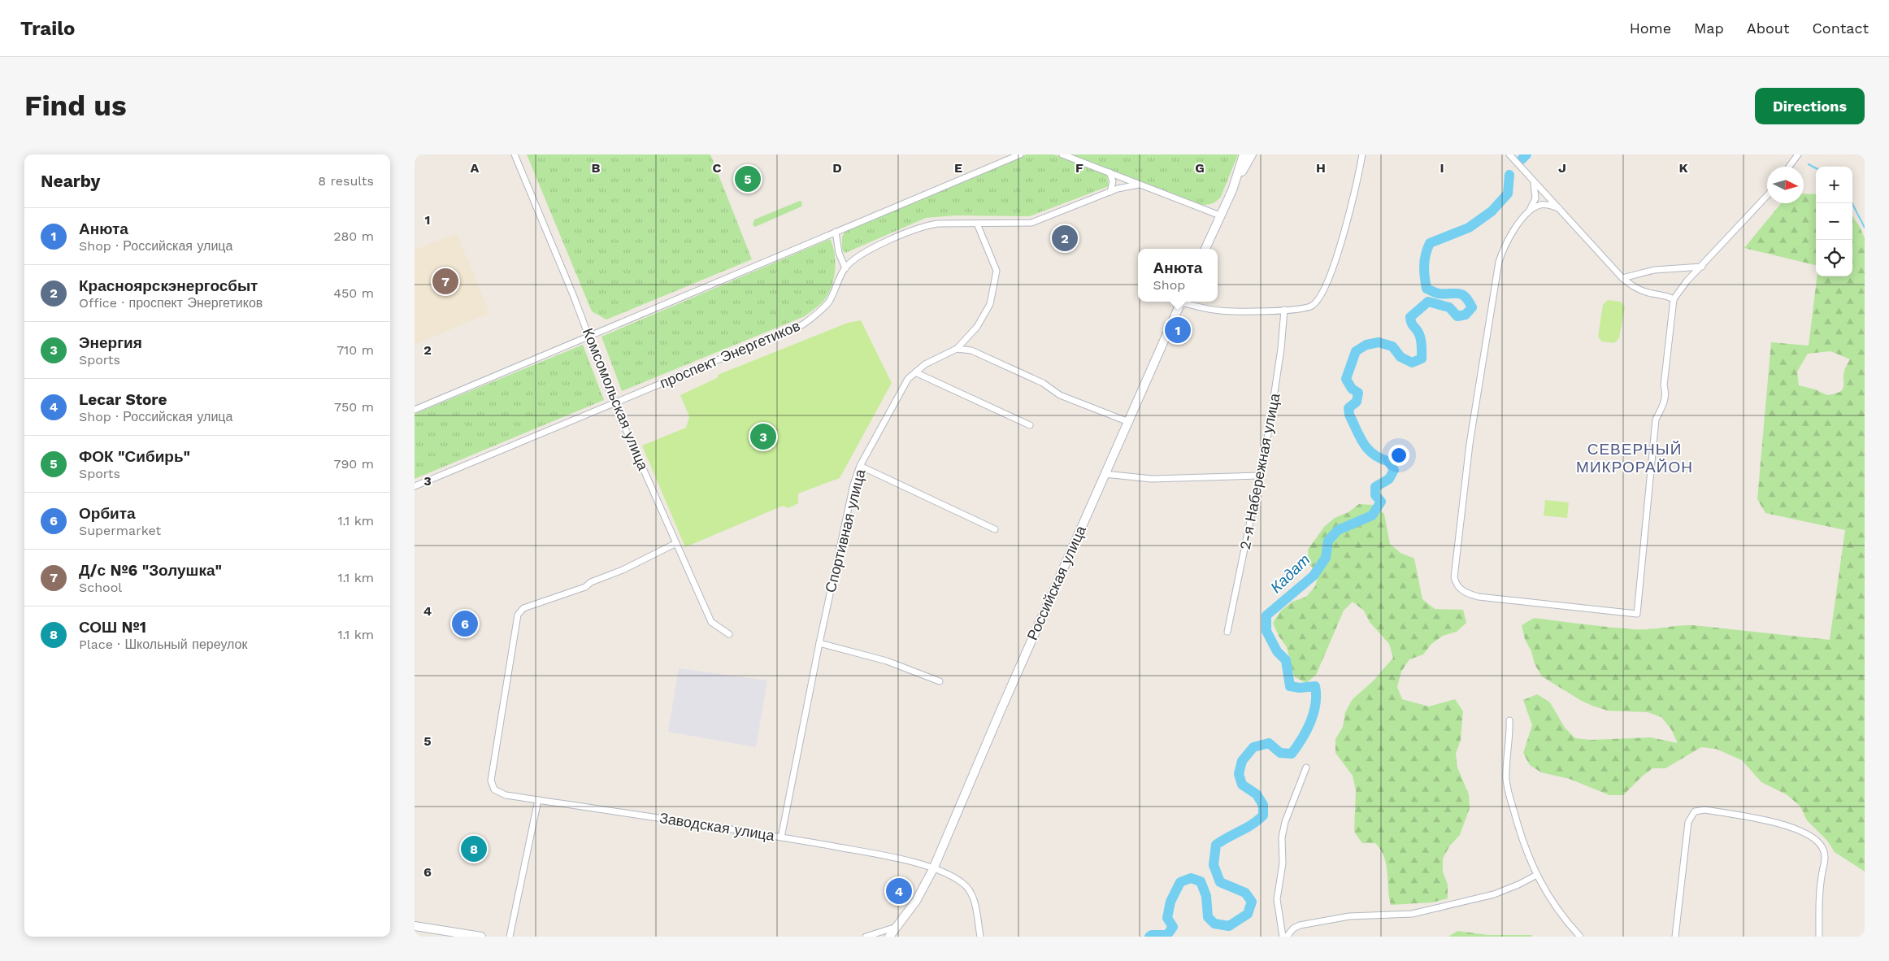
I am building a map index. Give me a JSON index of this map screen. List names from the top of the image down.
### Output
{
  "streets": {
    "street": [
      "проспект Энергетиков",
      "Комсомольская улица",
      "2-я Набережная улица",
      "Спортивная улица",
      "Российская улица",
      "Заводская улица"
    ]
  },
  "crossings": [
    ["проспект Энергетиков", "Комсомольская улица"],
    ["Комсомольская улица", "Заводская улица"],
    ["Спортивная улица", "Заводская улица"],
    ["Российская улица", "Заводская улица"]
  ],
  "districts": ["СЕВЕРНЫЙ МИКРОРАЙОН"],
  "water": ["Кадат"],
  "north": "right",
  "page": {
    "header": "Trailo",
    "nav": [
      "Home",
      "Map",
      "About",
      "Contact"
    ],
    "buttons": "Directions",
    "title": "Find us",
    "heading": ["Nearby", "8 results"],
    "pins": [
      "5",
      "2",
      "7",
      "1",
      "3",
      "6",
      "8",
      "4"
    ],
    "map_buttons": ["+", "−"],
    "list": [
      {
        "mark": "1",
        "name": "Анюта",
        "note": "Shop · Российская улица",
        "value": "280 m"
      },
      {
        "mark": "2",
        "name": "Красноярскэнергосбыт",
        "note": "Office · проспект Энергетиков",
        "value": "450 m"
      },
      {
        "mark": "3",
        "name": "Энергия",
        "note": "Sports",
        "value": "710 m"
      },
      {
        "mark": "4",
        "name": "Lecar Store",
        "note": "Shop · Российская улица",
        "value": "750 m"
      },
      {
        "mark": "5",
        "name": "ФОК \"Сибирь\"",
        "note": "Sports",
        "value": "790 m"
      },
      {
        "mark": "6",
        "name": "Орбита",
        "note": "Supermarket",
        "value": "1.1 km"
      },
      {
        "mark": "7",
        "name": "Д/с №6 \"Золушка\"",
        "note": "School",
        "value": "1.1 km"
      },
      {
        "mark": "8",
        "name": "СОШ №1",
        "note": "Place · Школьный переулок",
        "value": "1.1 km"
      }
    ],
    "popup": ["Анюта", "Shop"]
  },
  "grid": {
    "columns": [
      "A",
      "B",
      "C",
      "D",
      "E",
      "F",
      "G",
      "H",
      "I",
      "J",
      "K"
    ],
    "rows": [
      "1",
      "2",
      "3",
      "4",
      "5",
      "6"
    ]
  }
}
